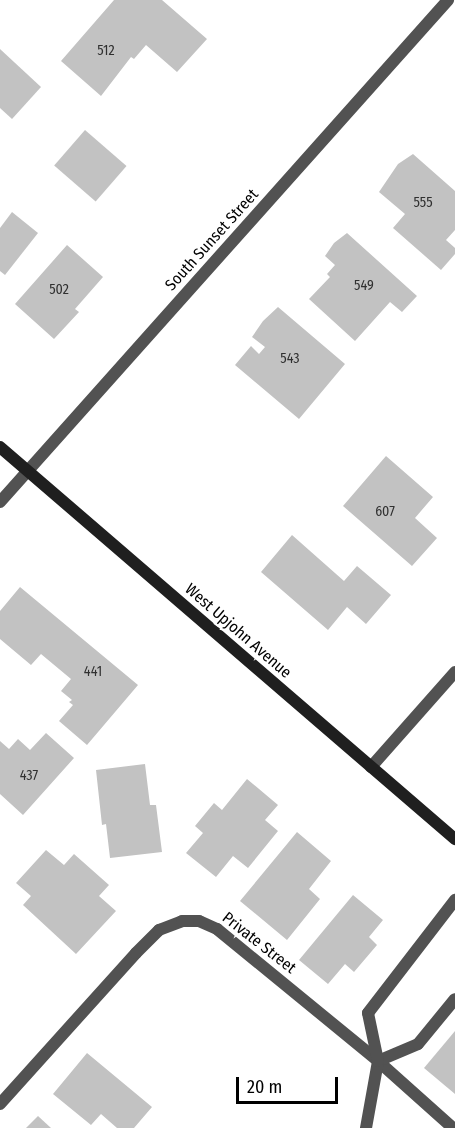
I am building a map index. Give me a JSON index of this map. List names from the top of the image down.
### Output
{
  "streets": {
    "main road": ["West Upjohn Avenue"],
    "street": ["South Sunset Street", "Private Street"]
  },
  "crossings": [
    ["South Sunset Street", "West Upjohn Avenue"]
  ],
  "house_numbers": [
    "512",
    "555",
    "549",
    "502",
    "543",
    "607",
    "441",
    "437"
  ],
  "scale_bar": "20 m"
}
